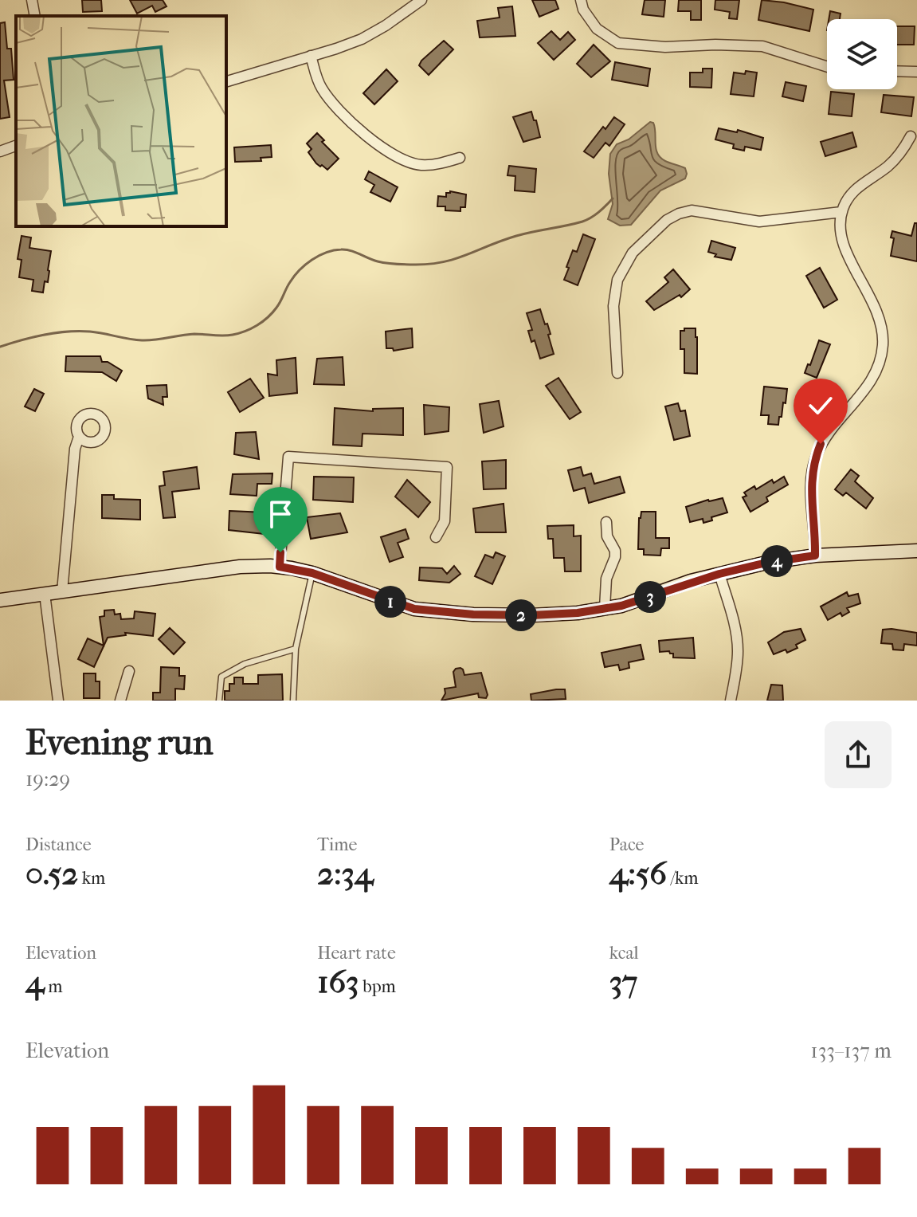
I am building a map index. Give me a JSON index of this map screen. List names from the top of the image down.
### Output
{
  "page": {
    "pins": [
      "4",
      "3",
      "1",
      "2"
    ],
    "heading": ["Evening run", "19:29"],
    "stats": [
      ["Distance", "0.52 km"],
      ["Time", "2:34"],
      ["Pace", "4:56 /km"],
      ["Elevation", "4 m"],
      ["Heart rate", "163 bpm"],
      ["kcal", "37"]
    ],
    "chart": ["Elevation", "133–137 m"]
  }
}
